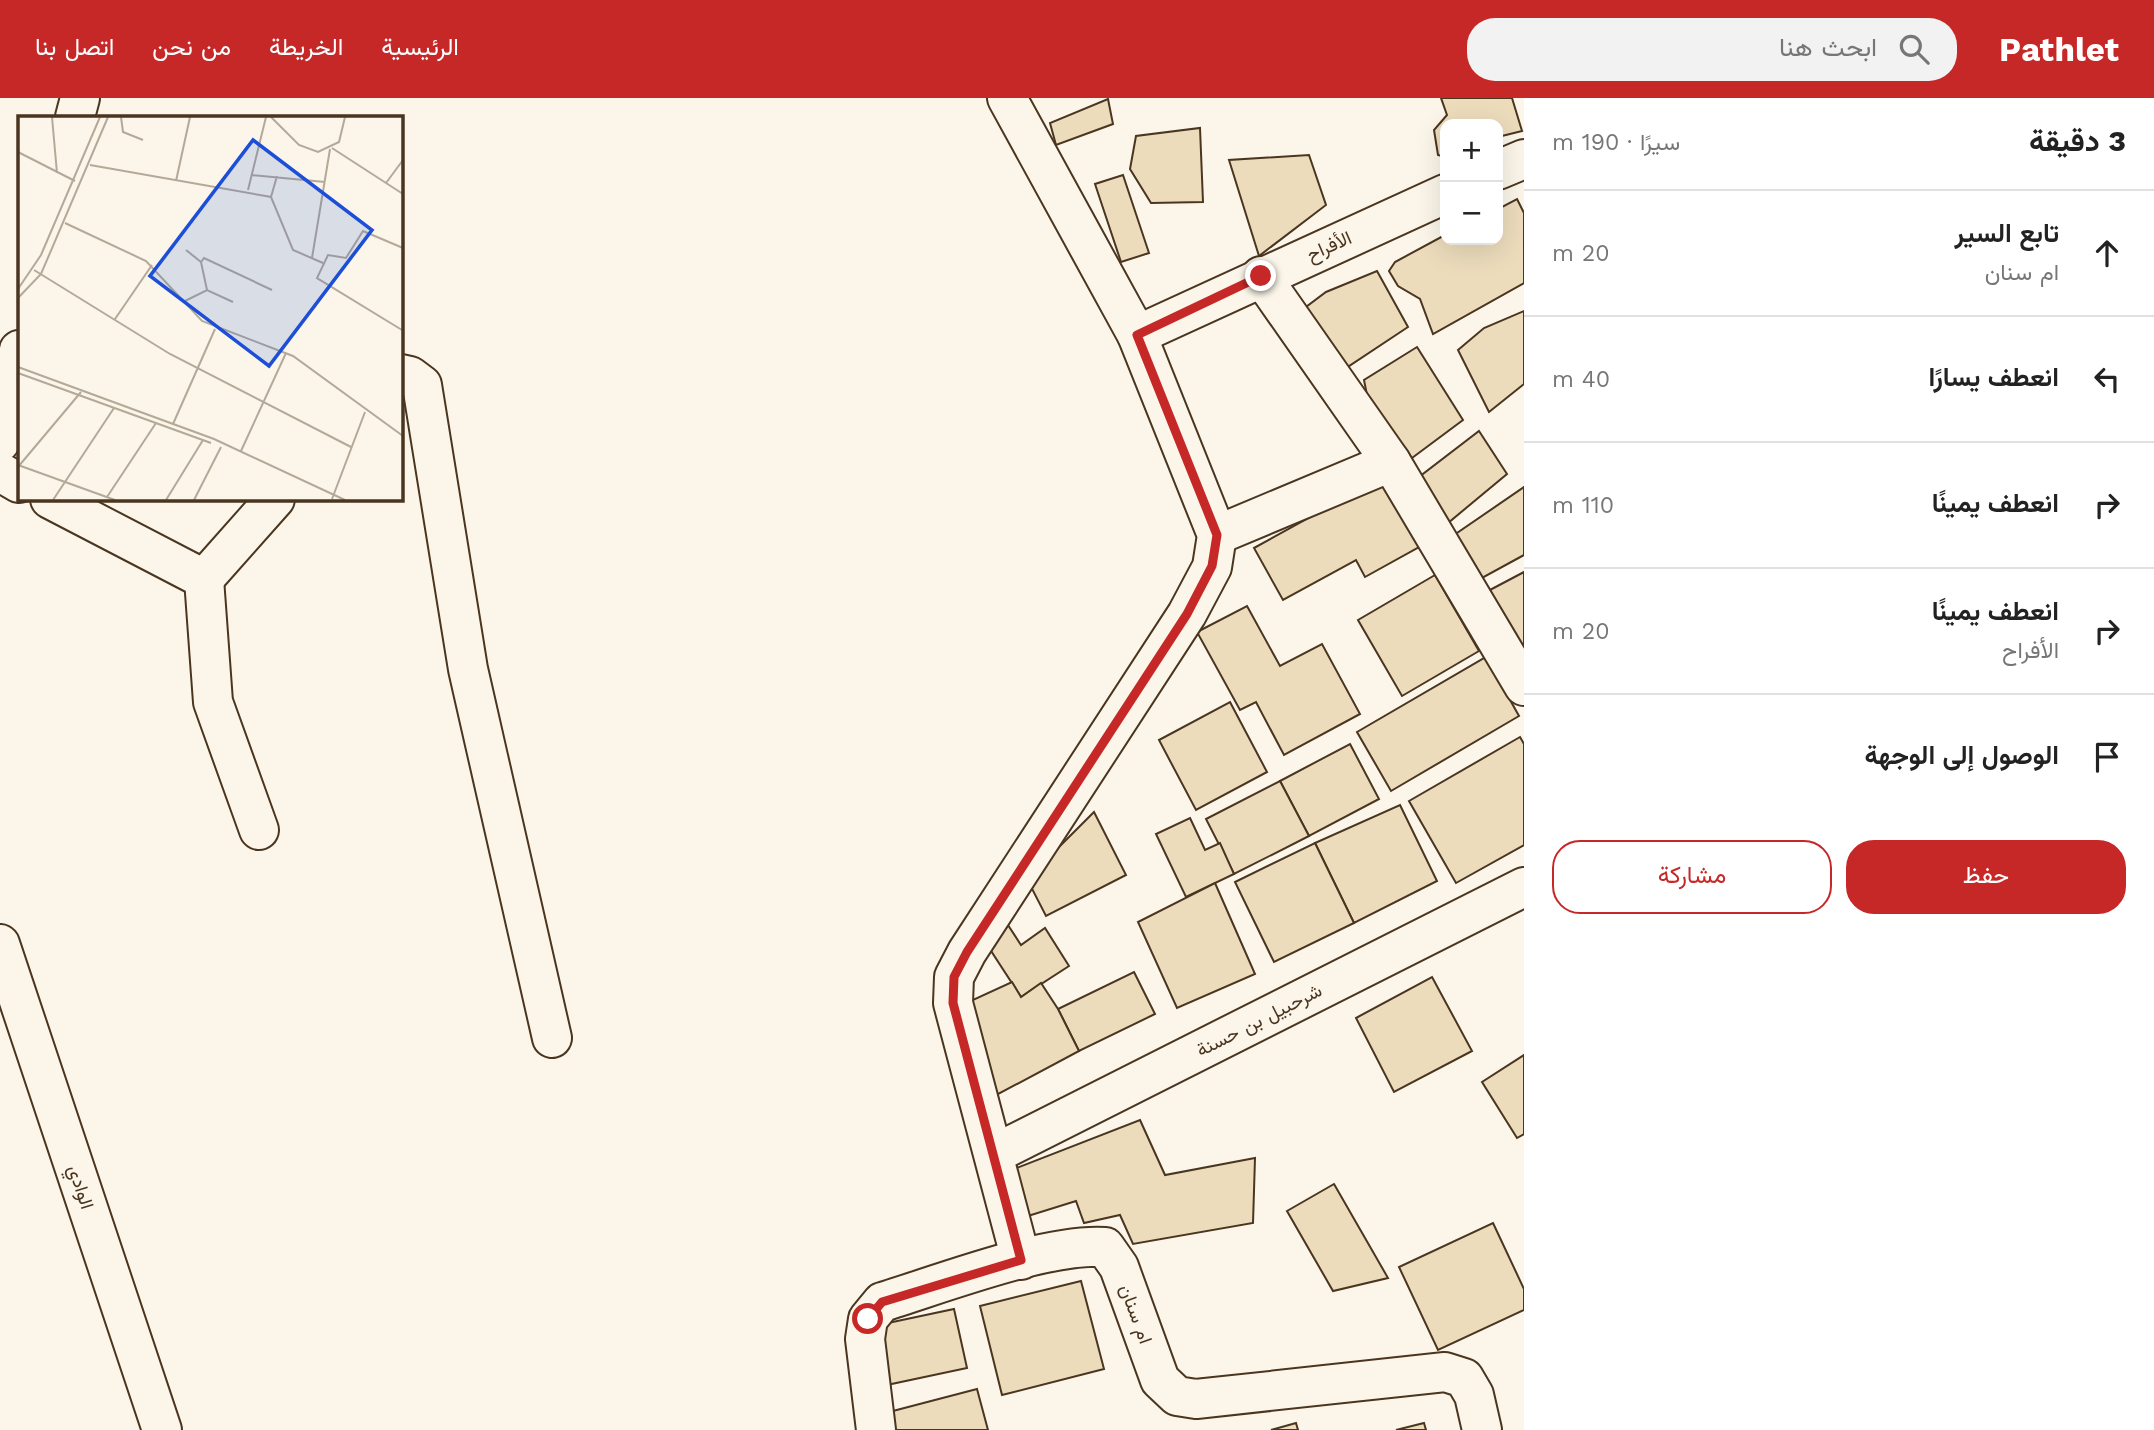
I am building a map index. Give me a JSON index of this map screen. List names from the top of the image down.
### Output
{
  "streets": {
    "street": [
      "الأفراح",
      "شرحبيل بن حسنة",
      "الوادي",
      "ام سنان"
    ]
  },
  "page": {
    "header": "Pathlet",
    "search": "ابحث هنا",
    "nav": [
      "الرئيسية",
      "الخريطة",
      "من نحن",
      "اتصل بنا"
    ],
    "heading": ["3 دقيقة", "سيرًا · 190 m"],
    "map_buttons": ["+", "−"],
    "list": [
      ["تابع السير", "ام سنان", "20 m"],
      ["انعطف يسارًا", "40 m"],
      ["انعطف يمينًا", "110 m"],
      ["انعطف يمينًا", "الأفراح", "20 m"],
      "الوصول إلى الوجهة"
    ],
    "buttons": ["حفظ", "مشاركة"]
  }
}
